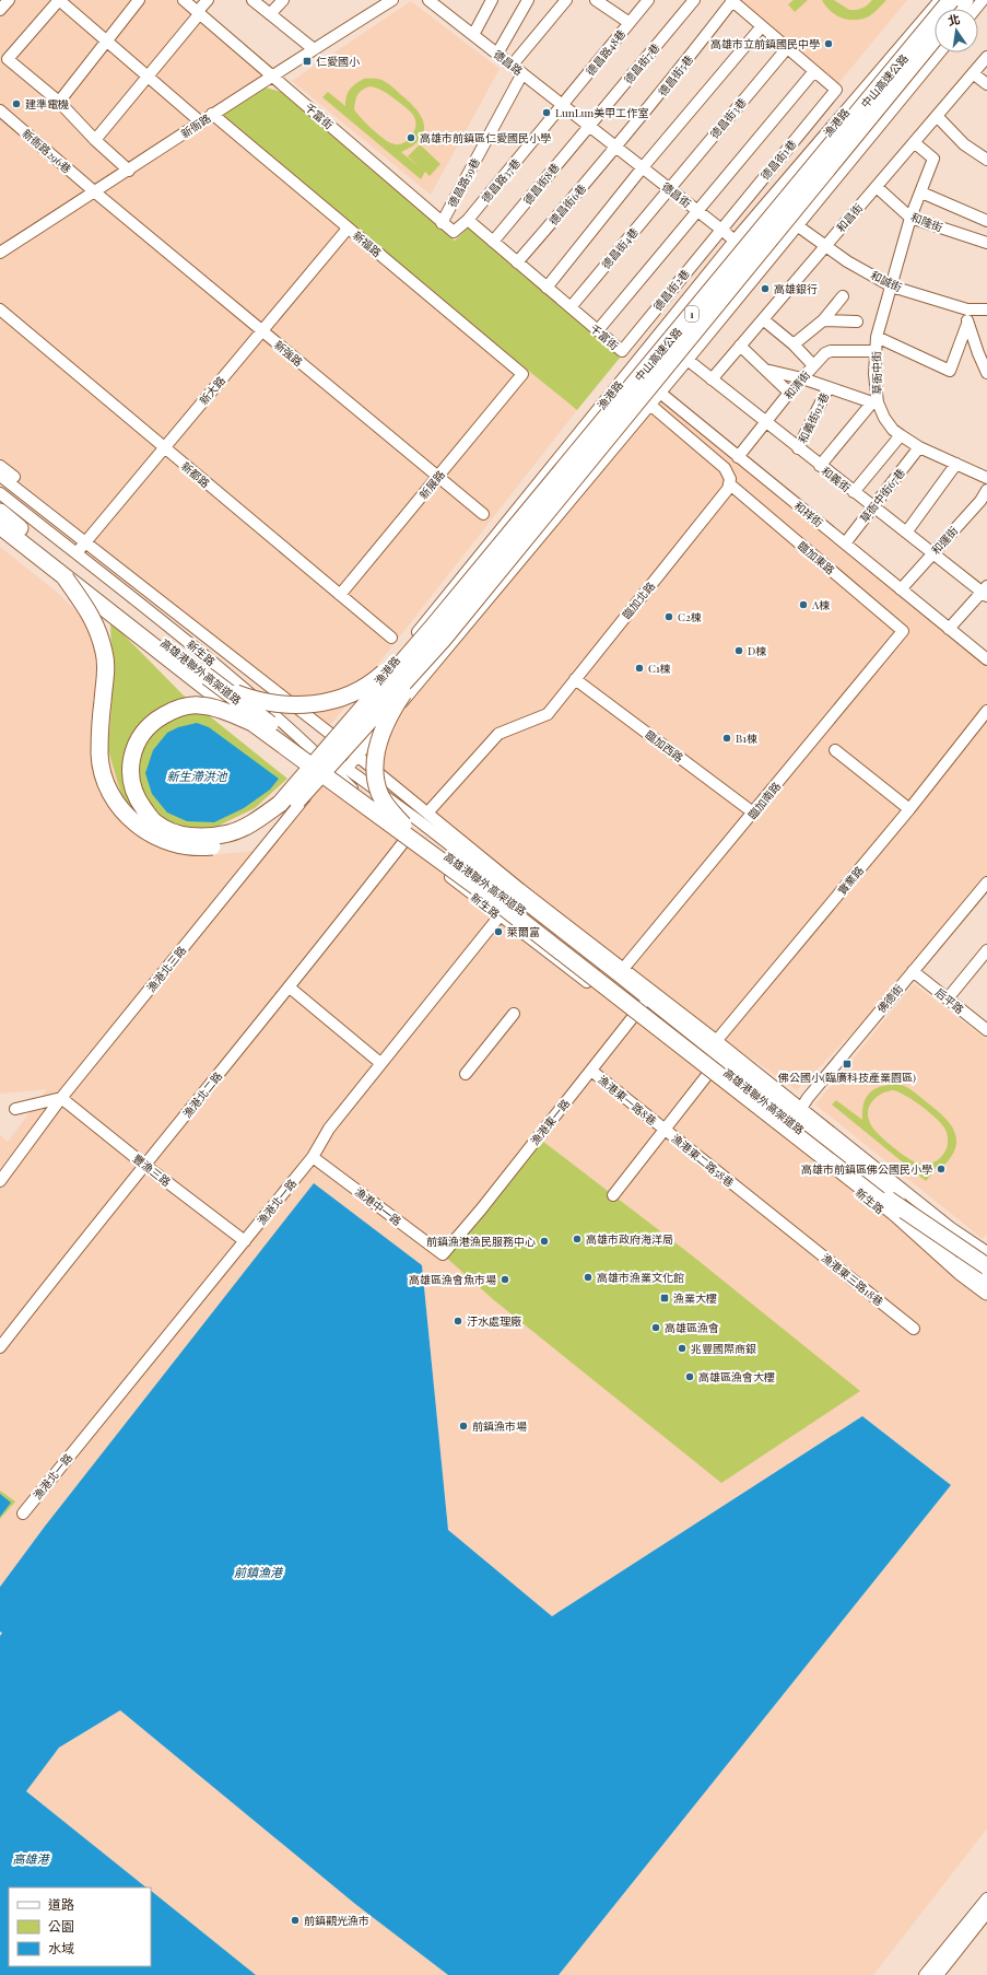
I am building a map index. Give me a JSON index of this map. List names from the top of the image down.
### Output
{
  "streets": {
    "highway": ["中山高速公路", "1", "高雄港聯外高架道路"],
    "street": [
      "德昌路48巷",
      "德昌路",
      "德昌街7巷",
      "德昌街5巷",
      "千富街",
      "德昌街3巷",
      "漁港路",
      "新衙路",
      "新衙路296巷",
      "德昌街1巷",
      "德昌路37巷",
      "德昌路59巷",
      "德昌街8巷",
      "德昌街",
      "德昌街6巷",
      "和昌街",
      "和隆街",
      "新福路",
      "德昌街4巷",
      "和誠街",
      "德昌街2巷",
      "新強路",
      "草衙中街",
      "和清街",
      "新大路",
      "和義街92巷",
      "新都路",
      "和義街",
      "新展路",
      "草衙中街67巷",
      "和祥街",
      "和運街",
      "臨加東路",
      "臨加北路",
      "新生路",
      "臨加西路",
      "臨加南路",
      "實業路",
      "漁港北三路",
      "佛德街",
      "后平路",
      "漁港北二路",
      "漁港東一路8巷",
      "漁港東一路",
      "漁港東二路58巷",
      "豐漁三路",
      "漁港北一路",
      "漁港中一路",
      "漁港東三路18巷"
    ]
  },
  "crossings": [
    ["德昌路48巷", "德昌路"],
    ["德昌路48巷", "德昌路37巷"],
    ["德昌路", "德昌街7巷"],
    ["德昌路", "德昌路37巷"],
    ["德昌路", "德昌路59巷"],
    ["德昌路", "德昌街8巷"],
    ["德昌路", "德昌街"],
    ["德昌街7巷", "德昌街8巷"],
    ["德昌街7巷", "德昌街"],
    ["德昌街5巷", "德昌街"],
    ["德昌街5巷", "德昌街6巷"],
    ["千富街", "新衙路"],
    ["千富街", "德昌路37巷"],
    ["千富街", "德昌路59巷"],
    ["千富街", "德昌街8巷"],
    ["千富街", "德昌街6巷"],
    ["千富街", "德昌街4巷"],
    ["千富街", "德昌街2巷"],
    ["德昌街3巷", "德昌街"],
    ["德昌街3巷", "德昌街4巷"],
    ["漁港路", "德昌街"],
    ["漁港路", "和祥街"],
    ["漁港路", "新生路"],
    ["新衙路", "新衙路296巷"],
    ["新衙路", "新福路"],
    ["新衙路", "新強路"],
    ["新衙路296巷", "新強路"],
    ["德昌街1巷", "德昌街"],
    ["德昌街1巷", "德昌街2巷"],
    ["德昌街8巷", "德昌街"],
    ["德昌街", "德昌街6巷"],
    ["德昌街", "德昌街4巷"],
    ["德昌街", "德昌街2巷"],
    ["和昌街", "和隆街"],
    ["和昌街", "和誠街"],
    ["和昌街", "草衙中街"],
    ["和昌街", "和義街"],
    ["和隆街", "草衙中街"],
    ["新福路", "新大路"],
    ["新福路", "新展路"],
    ["和誠街", "草衙中街"],
    ["新強路", "新大路"],
    ["新強路", "新展路"],
    ["草衙中街", "和清街"],
    ["草衙中街", "草衙中街67巷"],
    ["和清街", "和義街"],
    ["和清街", "和祥街"],
    ["新大路", "新都路"],
    ["新大路", "新生路"],
    ["和義街92巷", "和義街"],
    ["新都路", "新展路"],
    ["和義街", "草衙中街67巷"],
    ["和義街", "和運街"],
    ["草衙中街67巷", "和祥街"],
    ["和祥街", "和運街"],
    ["臨加東路", "臨加北路"],
    ["臨加東路", "臨加南路"],
    ["臨加北路", "新生路"],
    ["臨加北路", "臨加西路"],
    ["新生路", "臨加南路"],
    ["新生路", "實業路"],
    ["新生路", "漁港北三路"],
    ["新生路", "佛德街"],
    ["新生路", "漁港北二路"],
    ["新生路", "漁港東一路"],
    ["新生路", "漁港北一路"],
    ["臨加西路", "臨加南路"],
    ["漁港北三路", "豐漁三路"],
    ["佛德街", "后平路"],
    ["漁港北二路", "豐漁三路"],
    ["漁港東一路8巷", "漁港東一路"],
    ["漁港東一路8巷", "漁港東二路58巷"],
    ["漁港東一路", "漁港中一路"],
    ["漁港東二路58巷", "漁港東三路18巷"],
    ["豐漁三路", "漁港北一路"],
    ["漁港北一路", "漁港中一路"]
  ],
  "water": ["新生滯洪池", "前鎮漁港", "高雄港"],
  "places": {
    "other": [
      "高雄市立前鎮國民中學",
      "建準電機",
      "LunLun美甲工作室",
      "高雄市前鎮區仁愛國民小學",
      "高雄銀行",
      "A棟",
      "C2棟",
      "D棟",
      "C1棟",
      "B1棟",
      "萊爾富",
      "高雄市前鎮區佛公國民小學",
      "高雄市政府海洋局",
      "前鎮漁港漁民服務中心",
      "高雄市漁業文化館",
      "高雄區漁會魚市場",
      "汙水處理廠",
      "高雄區漁會",
      "兆豐國際商銀",
      "高雄區漁會大樓",
      "前鎮漁市場",
      "前鎮觀光漁市"
    ],
    "transit": ["仁愛國小", "佛公國小(臨廣科技產業園區)", "漁業大樓"]
  },
  "legend": ["道路", "公園", "水域"],
  "north": "top"
}
